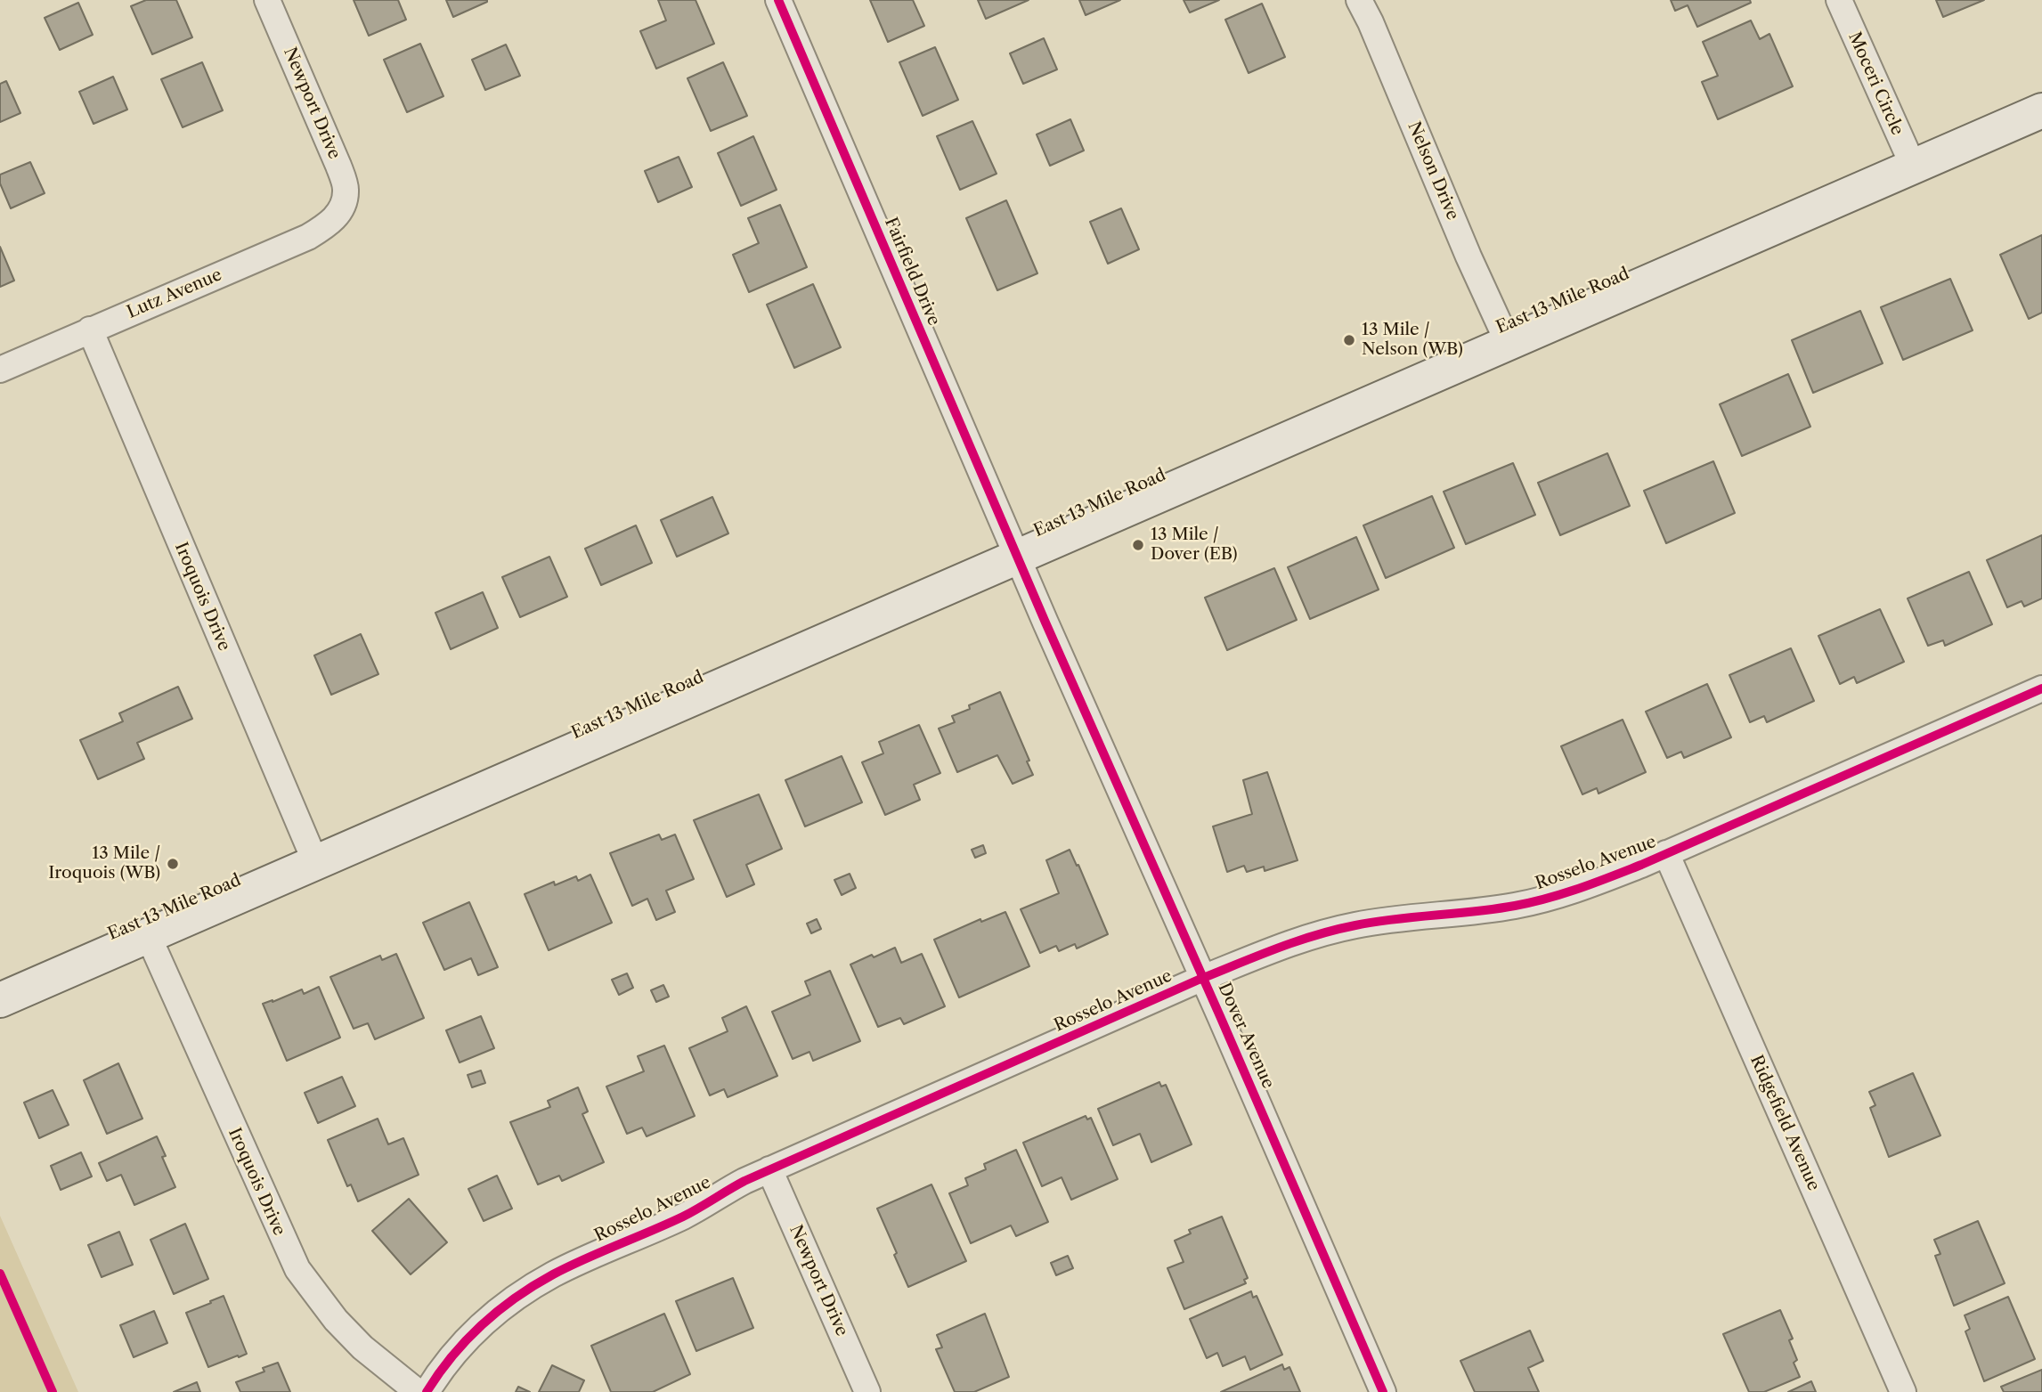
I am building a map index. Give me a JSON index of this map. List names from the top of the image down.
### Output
{
  "streets": {
    "main road": ["East 13 Mile Road"],
    "street": [
      "Moceri Circle",
      "Newport Drive",
      "Nelson Drive",
      "Fairfield Drive",
      "Lutz Avenue",
      "Iroquois Drive",
      "Rosselo Avenue",
      "Dover Avenue",
      "Ridgefield Avenue"
    ]
  },
  "crossings": [
    ["Moceri Circle", "East 13 Mile Road"],
    ["Newport Drive", "Lutz Avenue"],
    ["Newport Drive", "Rosselo Avenue"],
    ["Nelson Drive", "East 13 Mile Road"],
    ["Fairfield Drive", "East 13 Mile Road"],
    ["Fairfield Drive", "Dover Avenue"],
    ["Lutz Avenue", "Iroquois Drive"],
    ["East 13 Mile Road", "Iroquois Drive"],
    ["East 13 Mile Road", "Dover Avenue"],
    ["Rosselo Avenue", "Dover Avenue"],
    ["Rosselo Avenue", "Ridgefield Avenue"]
  ],
  "places": ["13 Mile / Nelson (WB)", "13 Mile / Dover (EB)", "13 Mile / Iroquois (WB)"]
}
